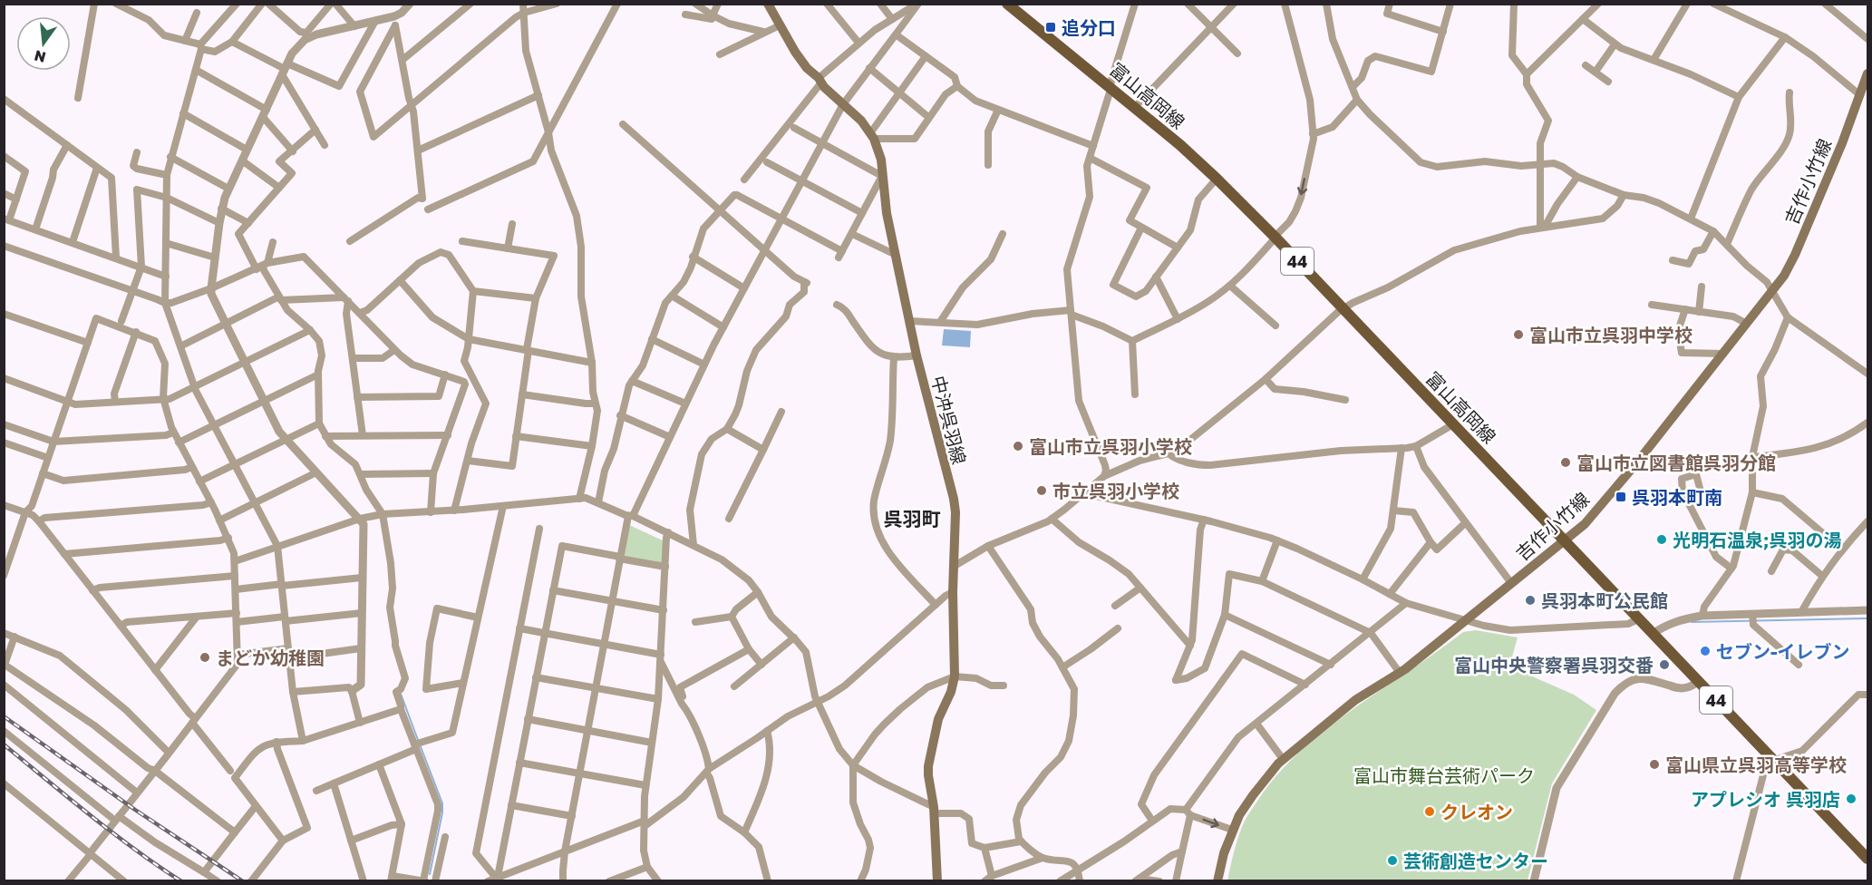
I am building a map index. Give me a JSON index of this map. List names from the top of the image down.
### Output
{
  "streets": {
    "main road": [
      "富山高岡線",
      "吉作小竹線",
      "44",
      "中沖呉羽線"
    ]
  },
  "crossings": [
    ["富山高岡線", "吉作小竹線"]
  ],
  "districts": ["呉羽町"],
  "parks": ["富山市舞台芸術パーク"],
  "places": {
    "transit": ["追分口", "呉羽本町南"],
    "other": [
      "富山市立呉羽中学校",
      "富山市立呉羽小学校",
      "富山市立図書館呉羽分館",
      "市立呉羽小学校",
      "光明石温泉;呉羽の湯",
      "呉羽本町公民館",
      "セブン-イレブン",
      "まどか幼稚園",
      "富山中央警察署呉羽交番",
      "富山県立呉羽高等学校",
      "アプレシオ 呉羽店",
      "クレオン",
      "芸術創造センター"
    ]
  },
  "north": "bottom"
}
